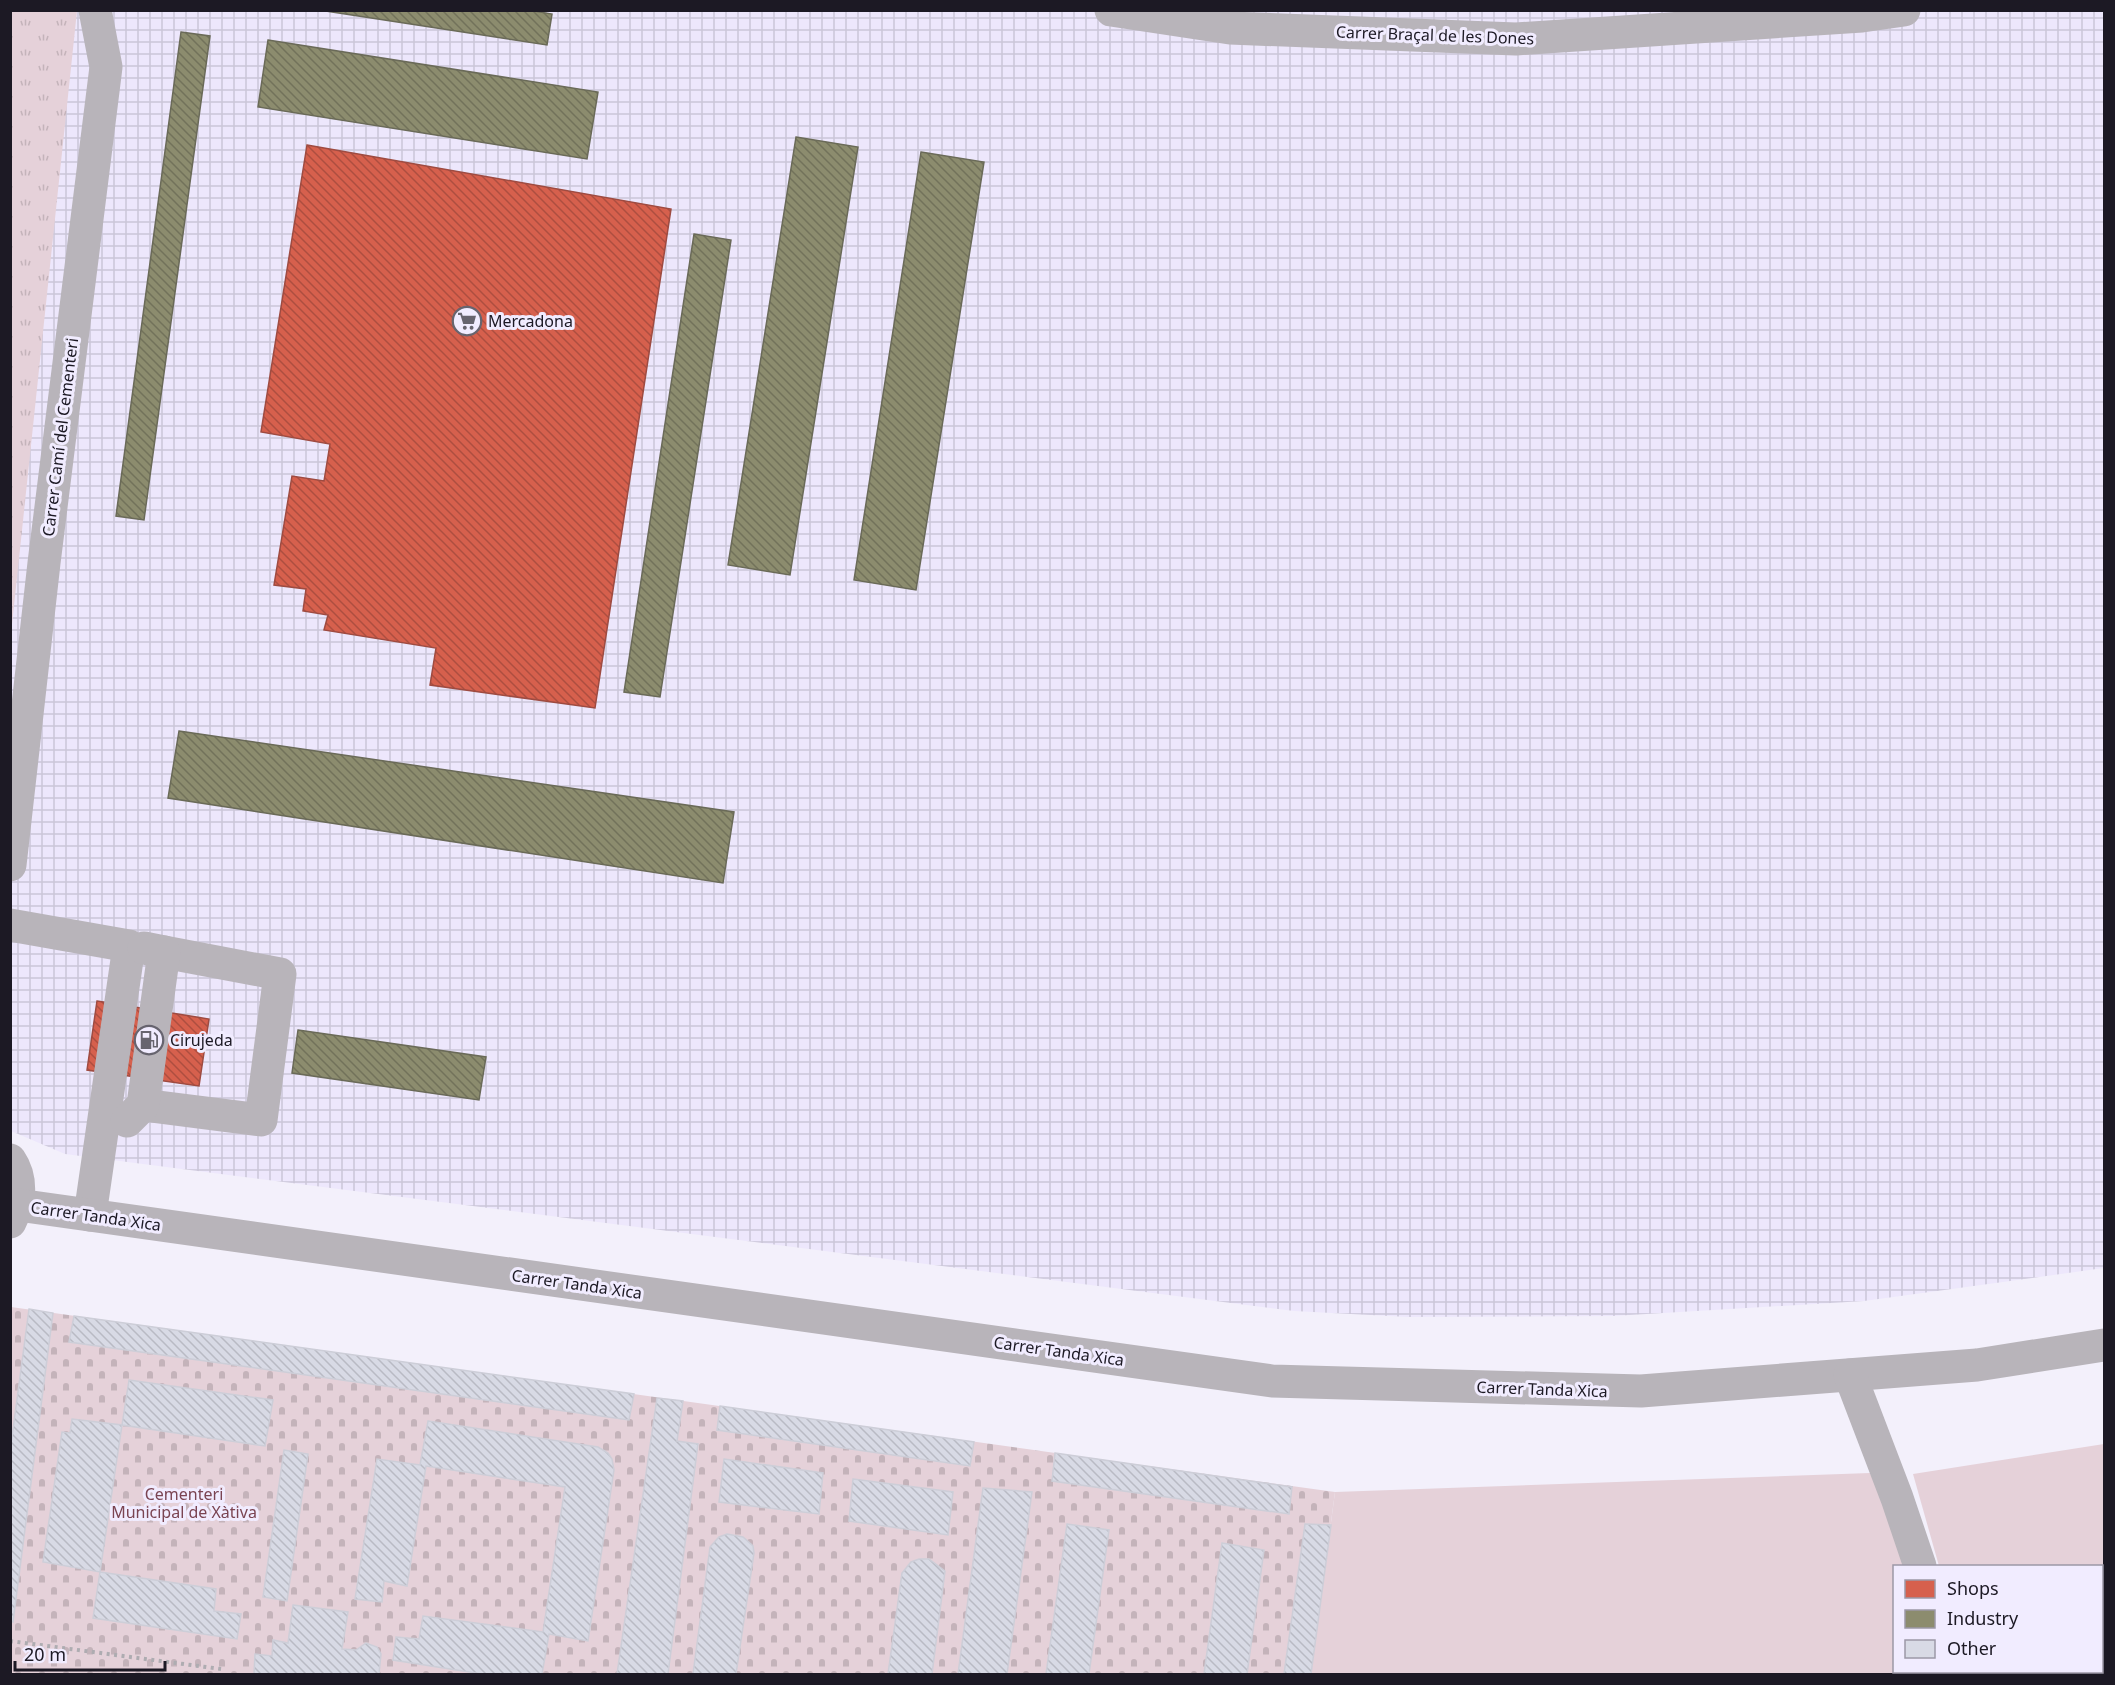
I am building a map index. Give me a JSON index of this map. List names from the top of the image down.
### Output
{
  "streets": {
    "street": ["Carrer Braçal de les Dones", "Carrer Camí del Cementeri", "Carrer Tanda Xica"]
  },
  "parks": ["Cementeri Municipal de Xàtiva"],
  "places": {
    "supermarket": ["Mercadona"],
    "fuel station": ["Cirujeda"]
  },
  "legend": ["Shops", "Industry", "Other"],
  "scale_bar": "20 m"
}
